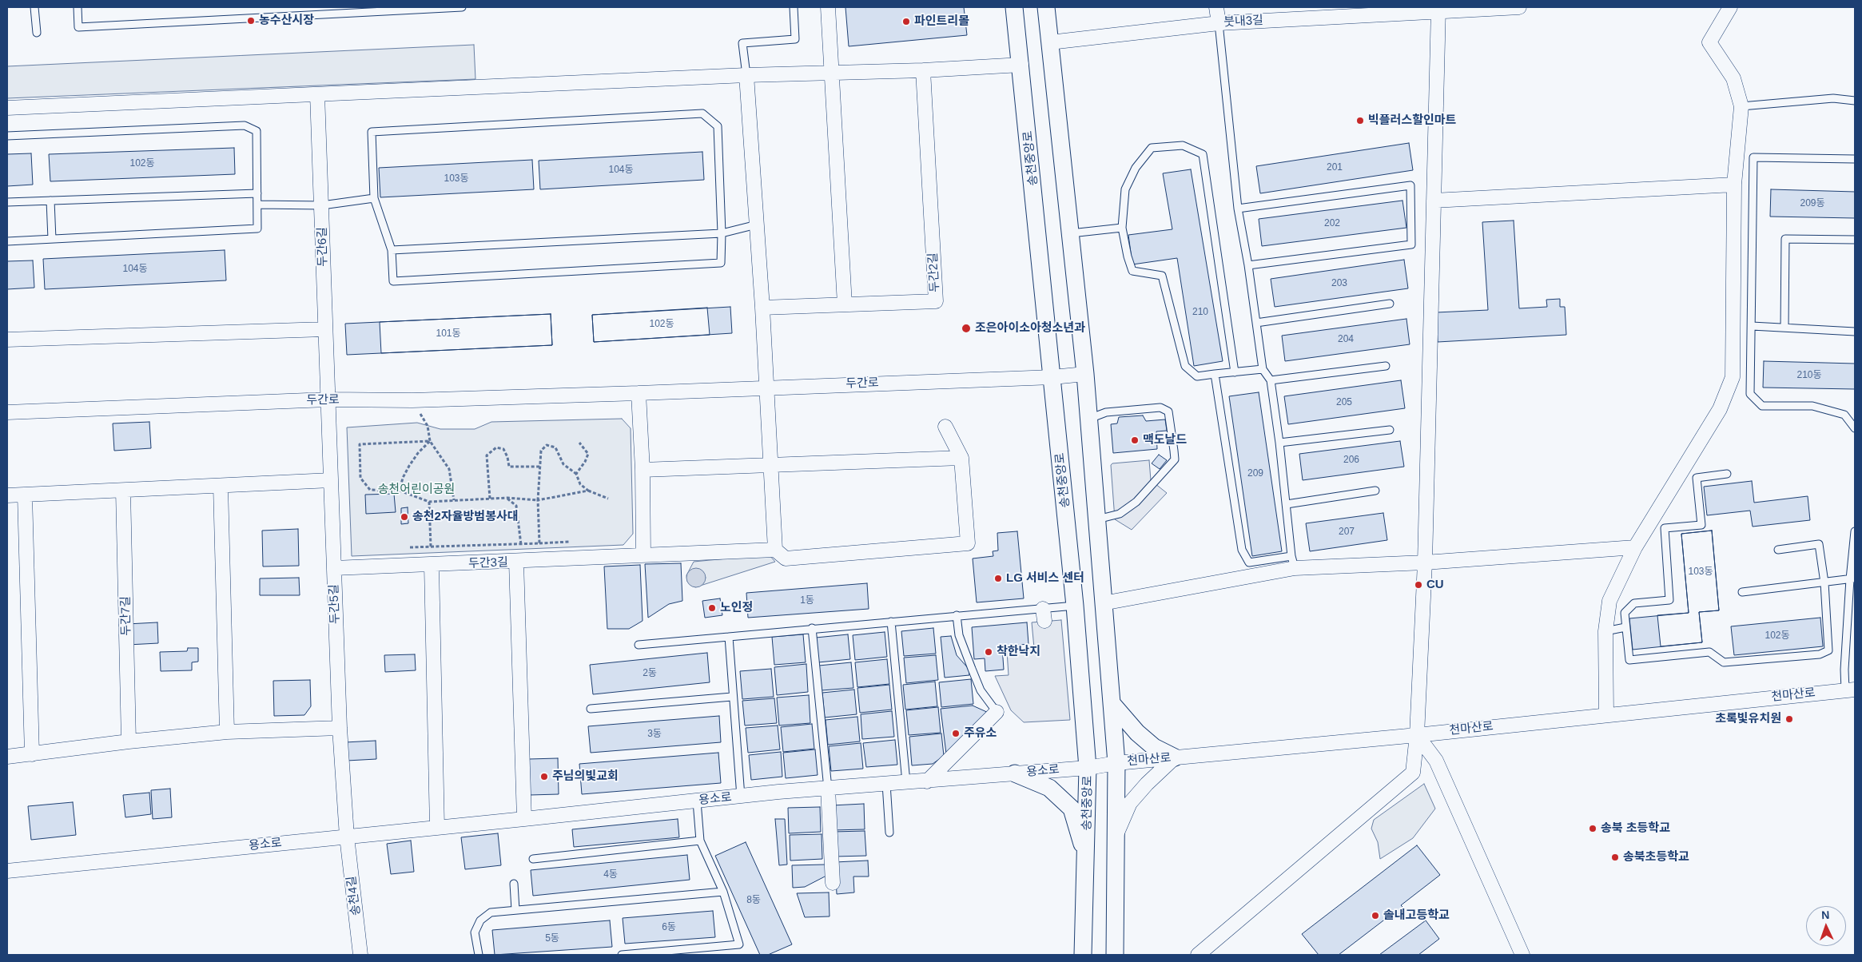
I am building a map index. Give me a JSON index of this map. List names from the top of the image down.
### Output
{
  "streets": {
    "street": [
      "붓내3길",
      "송천중앙로",
      "두간6길",
      "두간2길",
      "두간로",
      "두간3길",
      "두간5길",
      "두간7길",
      "천마산로",
      "용소로",
      "송천4길"
    ]
  },
  "crossings": [
    ["송천중앙로", "두간로"],
    ["송천중앙로", "천마산로"],
    ["송천중앙로", "용소로"],
    ["두간6길", "두간로"],
    ["두간6길", "두간5길"],
    ["두간로", "두간5길"],
    ["두간3길", "두간5길"],
    ["두간5길", "용소로"],
    ["두간5길", "송천4길"],
    ["천마산로", "용소로"],
    ["용소로", "송천4길"]
  ],
  "parks": ["송천어린이공원"],
  "places": [
    "농수산시장",
    "파인트리몰",
    "빅플러스할인마트",
    "조은아이소아청소년과",
    "맥도날드",
    "송천2자율방범봉사대",
    "LG 서비스 센터",
    "CU",
    "노인정",
    "착한낙지",
    "초록빛유치원",
    "주유소",
    "주님의빛교회",
    "송북 초등학교",
    "송북초등학교",
    "솔내고등학교"
  ],
  "house_numbers": [
    "102동",
    "201",
    "104동",
    "103동",
    "209동",
    "202",
    "104동",
    "203",
    "210",
    "102동",
    "101동",
    "204",
    "210동",
    "205",
    "206",
    "209",
    "207",
    "103동",
    "1동",
    "102동",
    "2동",
    "3동",
    "4동",
    "8동",
    "6동",
    "5동"
  ],
  "north": "top"
}
